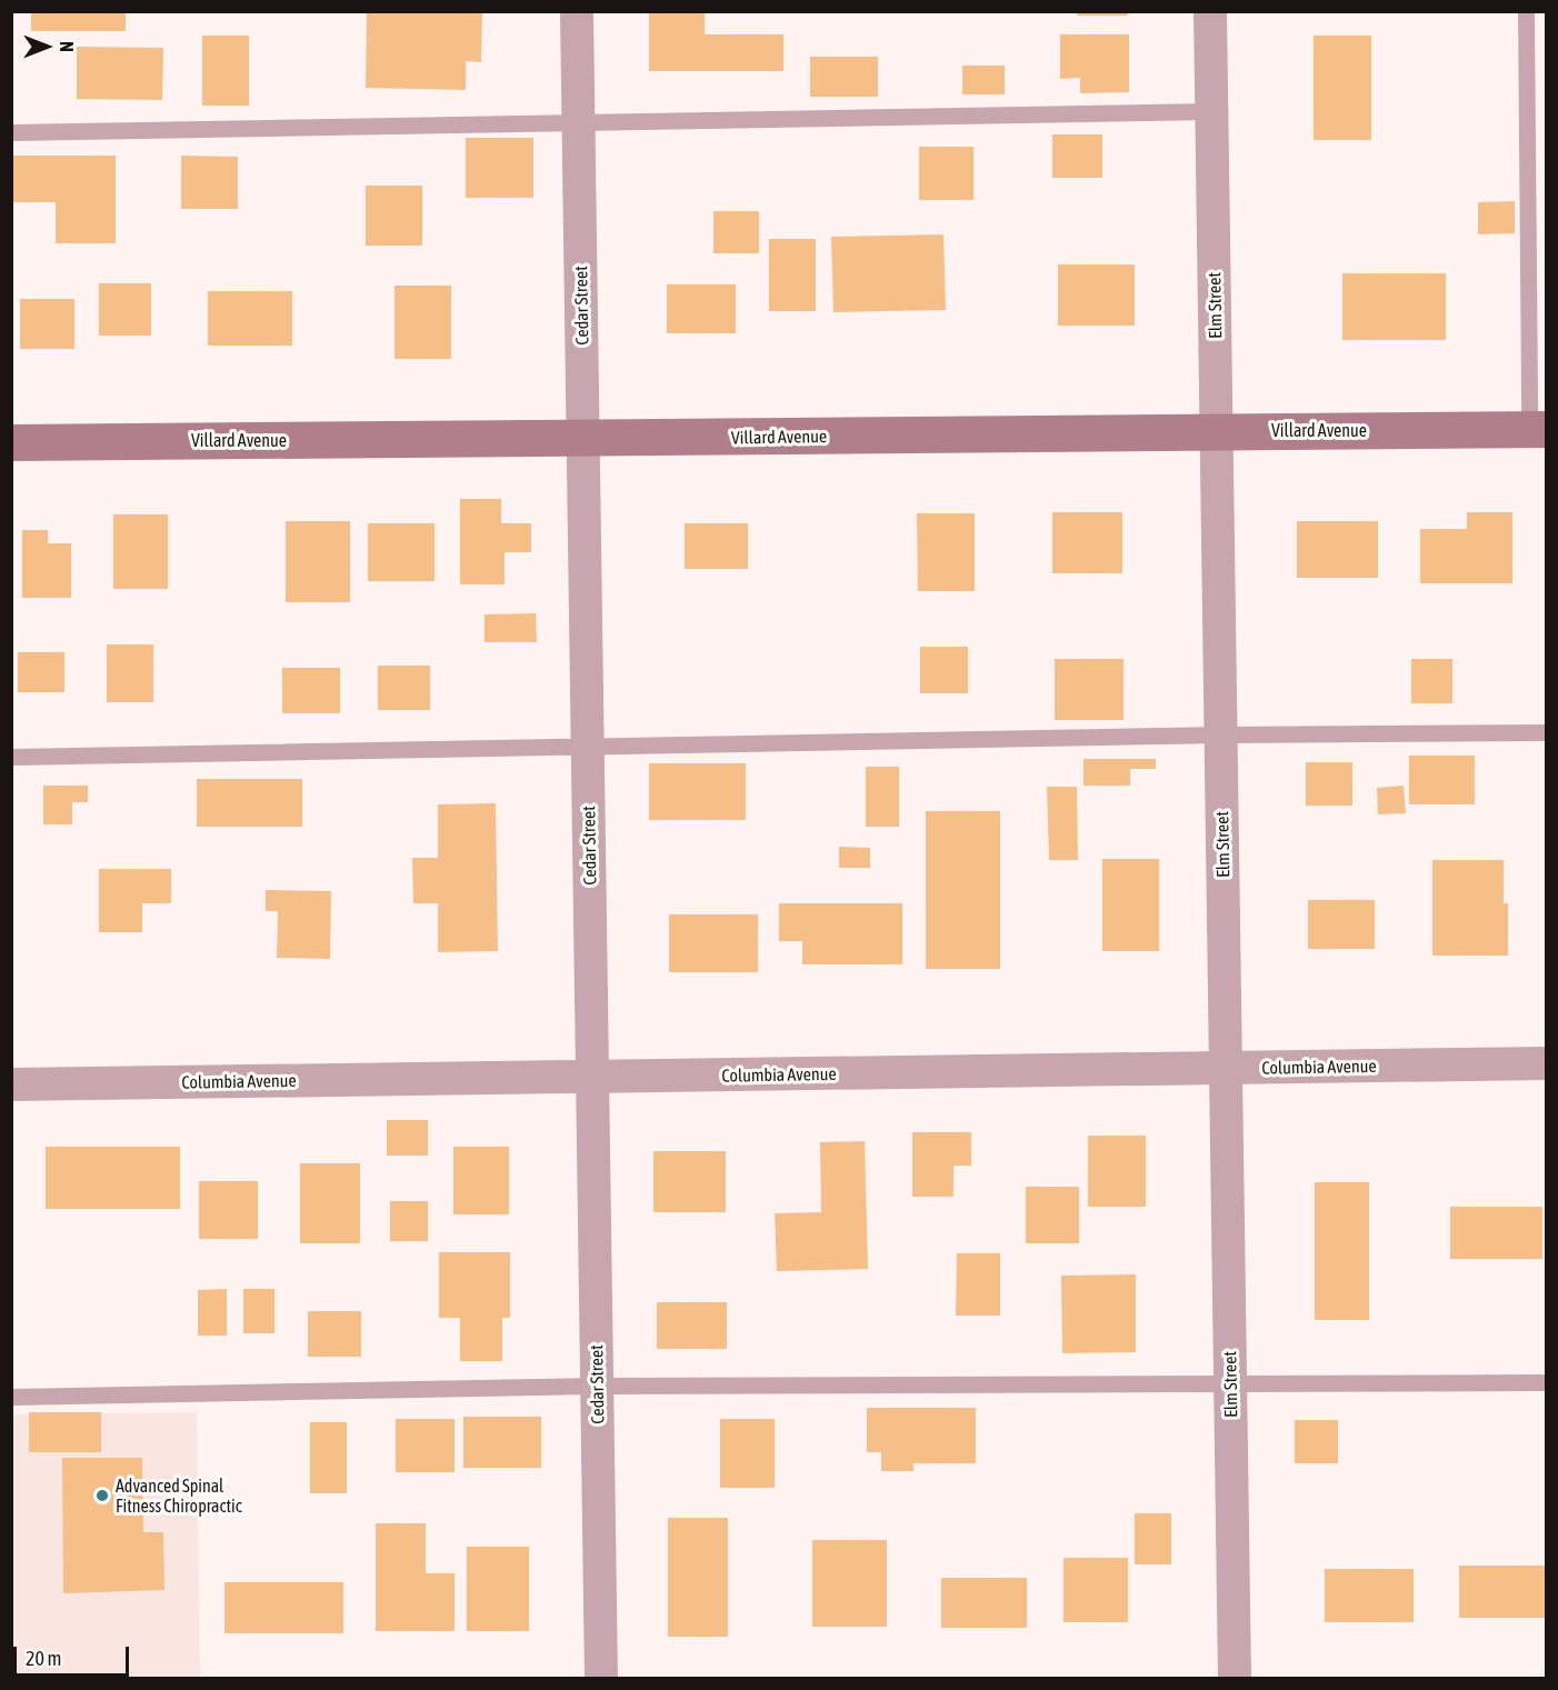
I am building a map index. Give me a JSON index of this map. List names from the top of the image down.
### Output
{
  "streets": {
    "street": [
      "Cedar Street",
      "Elm Street",
      "Villard Avenue",
      "Columbia Avenue"
    ]
  },
  "crossings": [
    ["Cedar Street", "Villard Avenue"],
    ["Cedar Street", "Columbia Avenue"],
    ["Elm Street", "Villard Avenue"],
    ["Elm Street", "Columbia Avenue"]
  ],
  "places": ["Advanced Spinal Fitness Chiropractic"],
  "scale_bar": "20 m",
  "north": "right"
}
